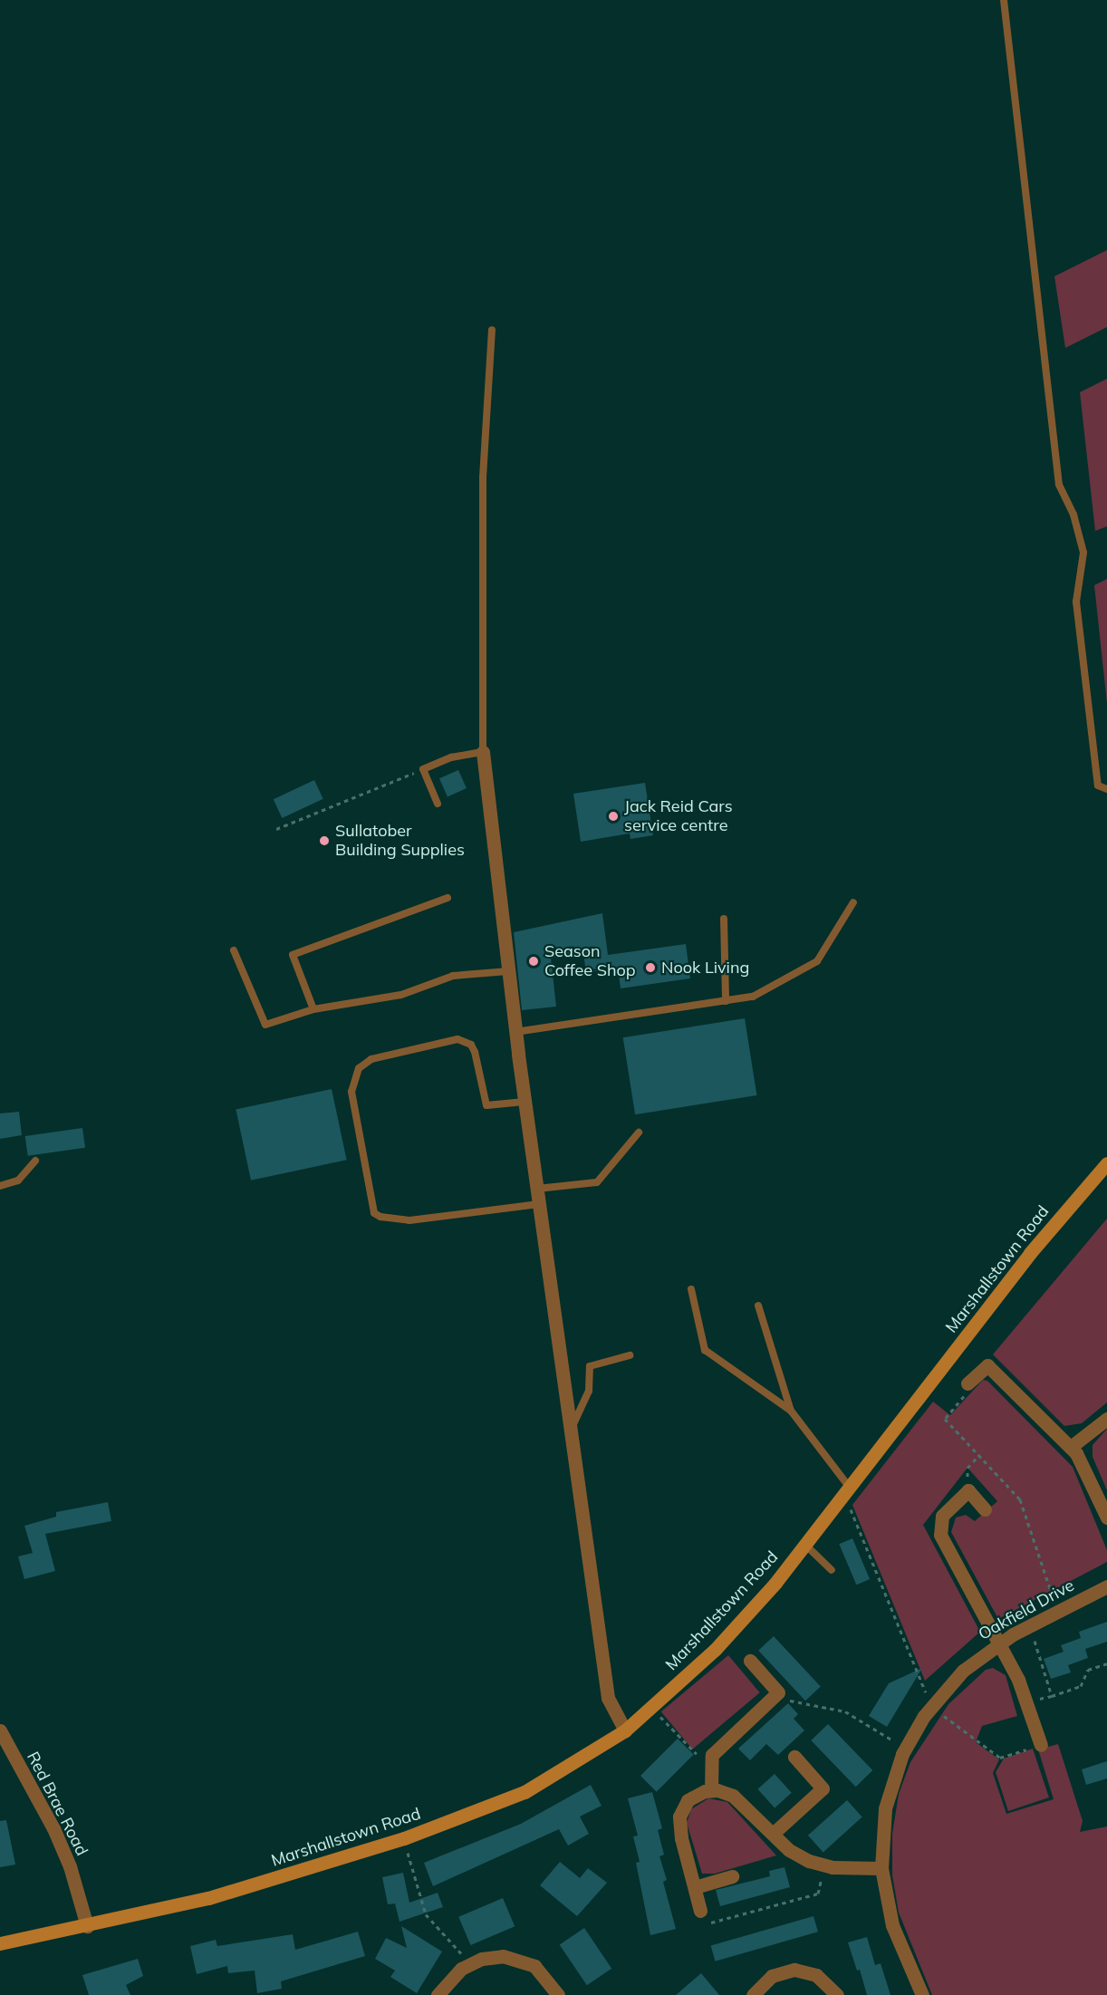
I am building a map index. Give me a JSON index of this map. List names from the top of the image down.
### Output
{
  "streets": {
    "main road": ["Marshallstown Road"],
    "street": ["Oakfield Drive", "Red Brae Road"]
  },
  "crossings": [
    ["Marshallstown Road", "Red Brae Road"]
  ],
  "places": [
    "Jack Reid Cars service centre",
    "Sullatober Building Supplies",
    "Season Coffee Shop",
    "Nook Living"
  ]
}
